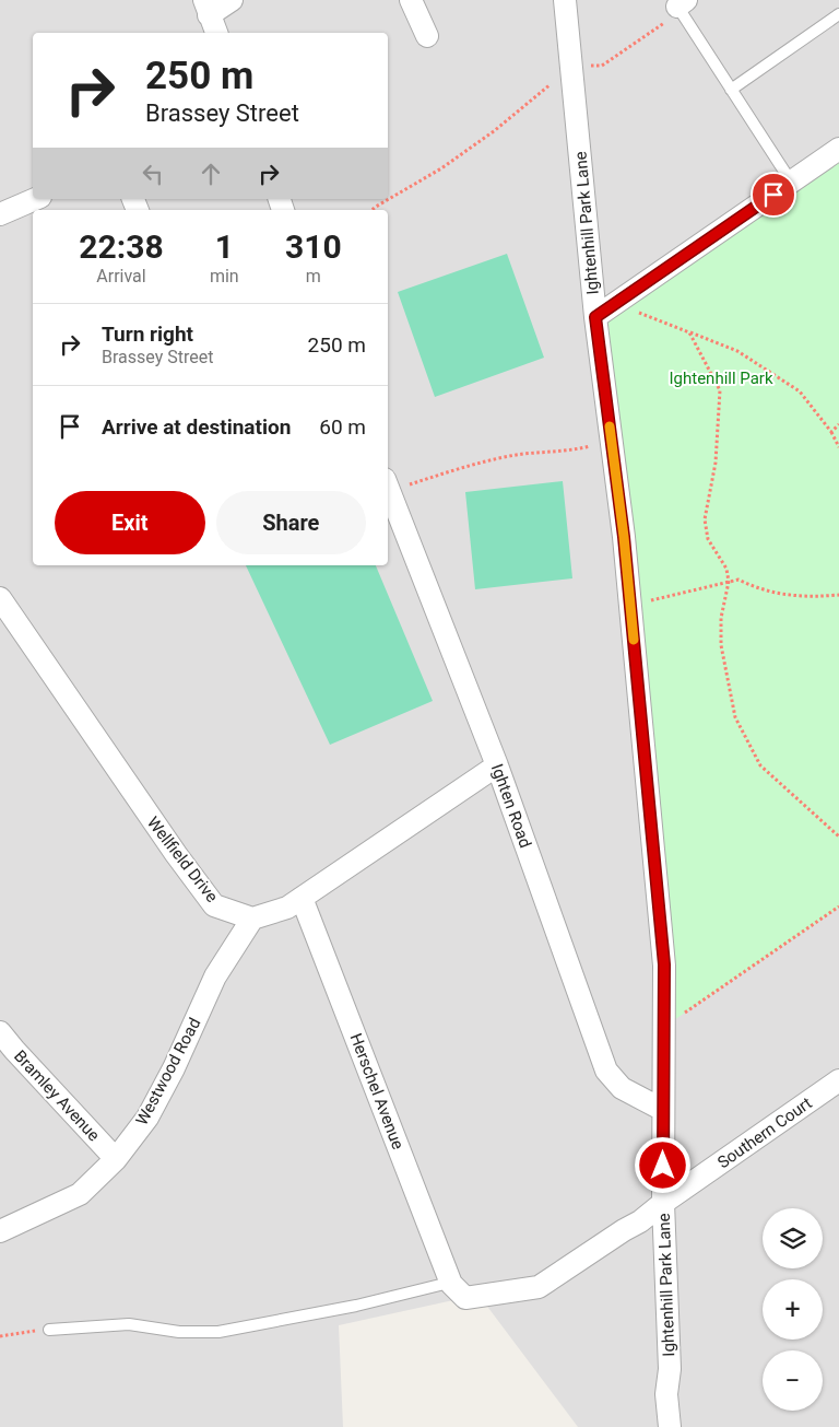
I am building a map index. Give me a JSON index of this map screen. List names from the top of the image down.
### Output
{
  "streets": {
    "street": [
      "Ightenhill Park Lane",
      "Ighten Road",
      "Wellfield Drive",
      "Westwood Road",
      "Herschel Avenue",
      "Bramley Avenue",
      "Southern Court"
    ]
  },
  "crossings": [
    ["Ightenhill Park Lane", "Ighten Road"],
    ["Ightenhill Park Lane", "Southern Court"],
    ["Wellfield Drive", "Westwood Road"],
    ["Westwood Road", "Bramley Avenue"],
    ["Herschel Avenue", "Southern Court"]
  ],
  "parks": ["Ightenhill Park"],
  "page": {
    "turn": ["250 m", "Brassey Street"],
    "eta": [
      "22:38",
      "Arrival",
      "1",
      "min",
      "310",
      "m"
    ],
    "list": [
      {
        "name": "Turn right",
        "note": "Brassey Street",
        "value": "250 m"
      },
      {
        "name": "Arrive at destination",
        "value": "60 m"
      }
    ],
    "buttons": ["Exit", "Share"],
    "map_buttons": ["+", "−"]
  }
}
